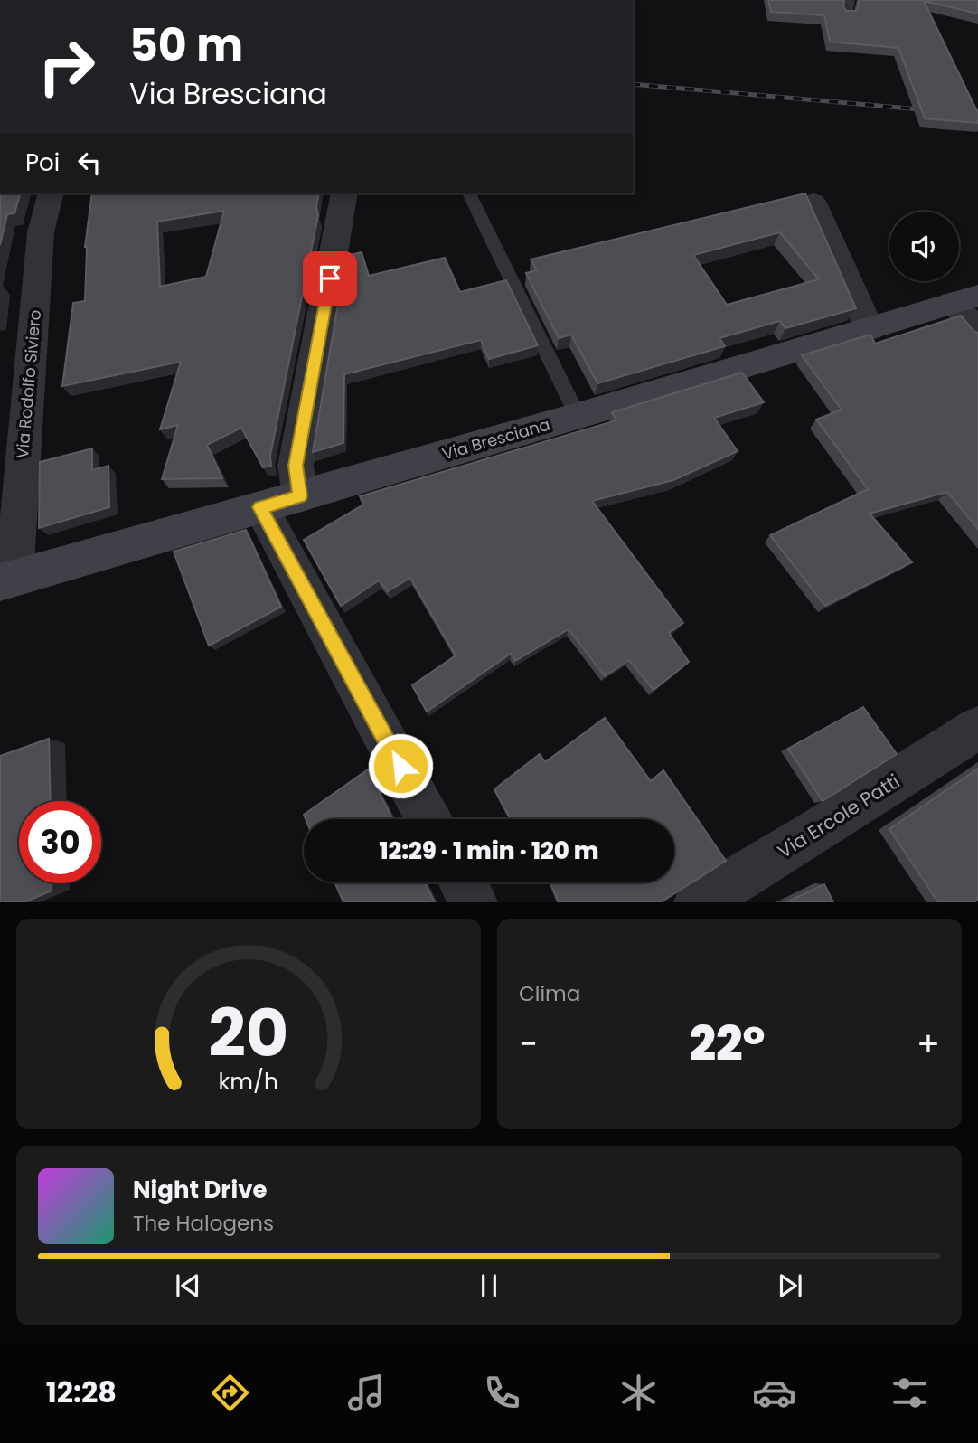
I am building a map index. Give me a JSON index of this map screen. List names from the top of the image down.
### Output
{
  "streets": {
    "main road": ["Via Bresciana"],
    "street": ["Via Rodolfo Siviero", "Via Ercole Patti"]
  },
  "crossings": [
    ["Via Rodolfo Siviero", "Via Bresciana"]
  ],
  "page": {
    "turn": ["50 m", "Via Bresciana"],
    "then": "Poi",
    "limit": "30",
    "trip": "12:29 · 1 min · 120 m",
    "tile": "Clima",
    "heat": ["−", "22°", "+"],
    "song": ["Night Drive", "The Halogens"],
    "tabs": "12:28",
    "gauge": ["20", "km/h"]
  }
}
